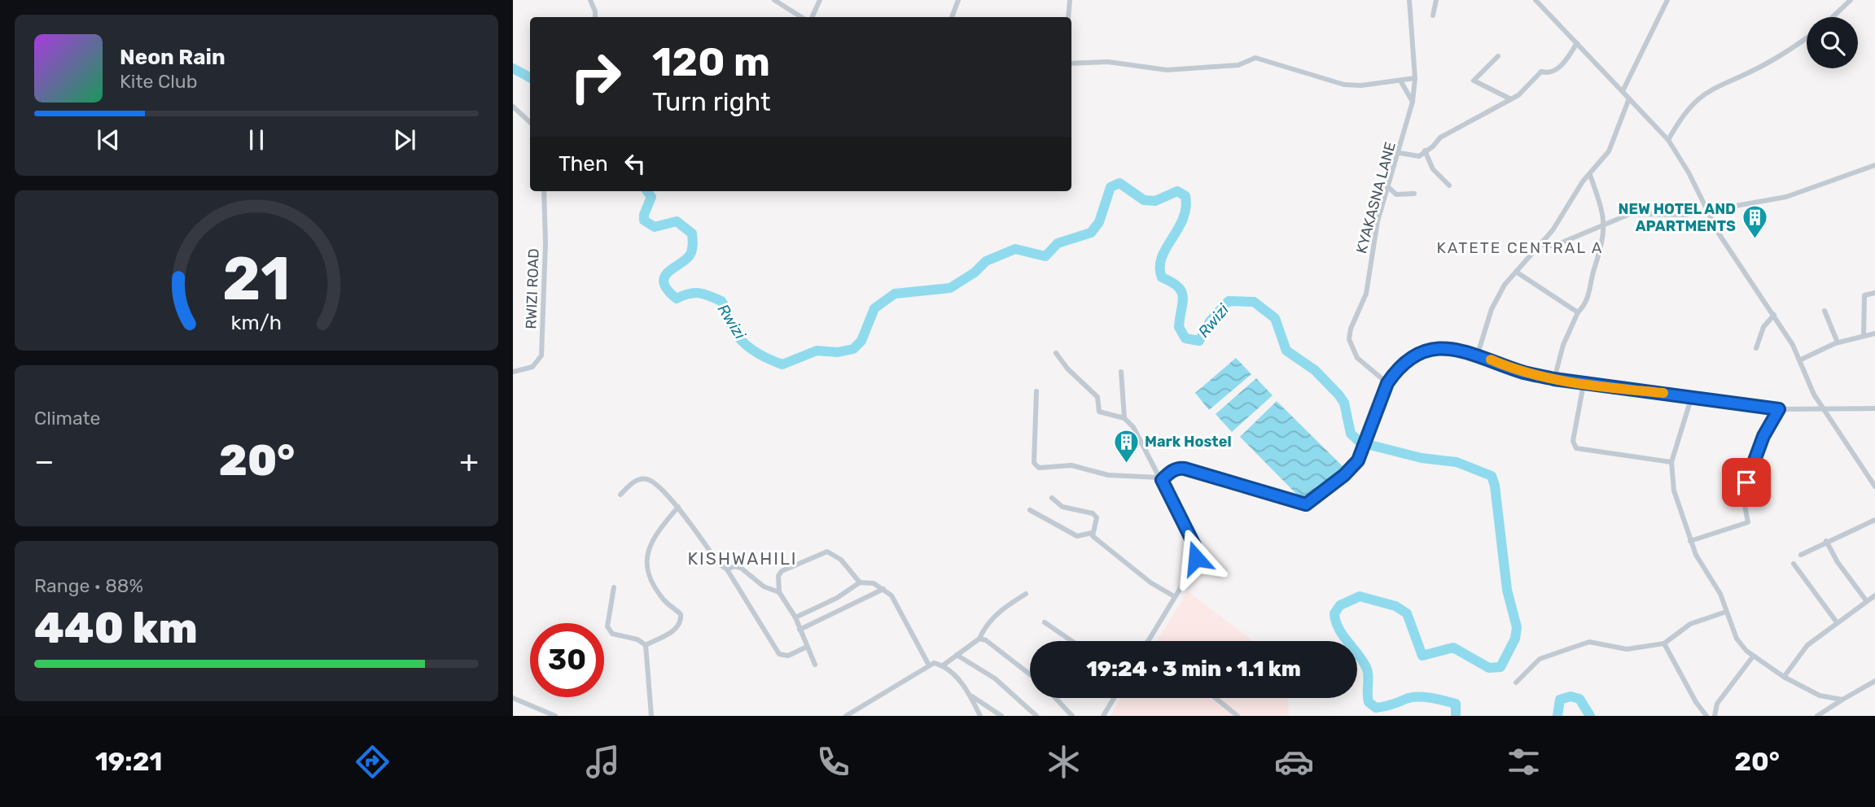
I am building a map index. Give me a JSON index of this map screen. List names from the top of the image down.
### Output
{
  "streets": {
    "street": ["KYAKASNA LANE", "RWIZI ROAD"]
  },
  "districts": ["KATETE CENTRAL A", "KISHWAHILI"],
  "water": ["Rwizi"],
  "places": {
    "building": ["NEW HOTEL AND APARTMENTS", "Mark Hostel"]
  },
  "page": {
    "turn": ["120 m", "Turn right"],
    "song": ["Neon Rain", "Kite Club"],
    "then": "Then",
    "tile": [
      "Climate",
      ["Range · 88%", "440 km"]
    ],
    "heat": ["−", "20°", "+"],
    "limit": "30",
    "trip": "19:24 · 3 min · 1.1 km",
    "tabs": ["19:21", "20°"],
    "gauge": ["21", "km/h"]
  }
}
